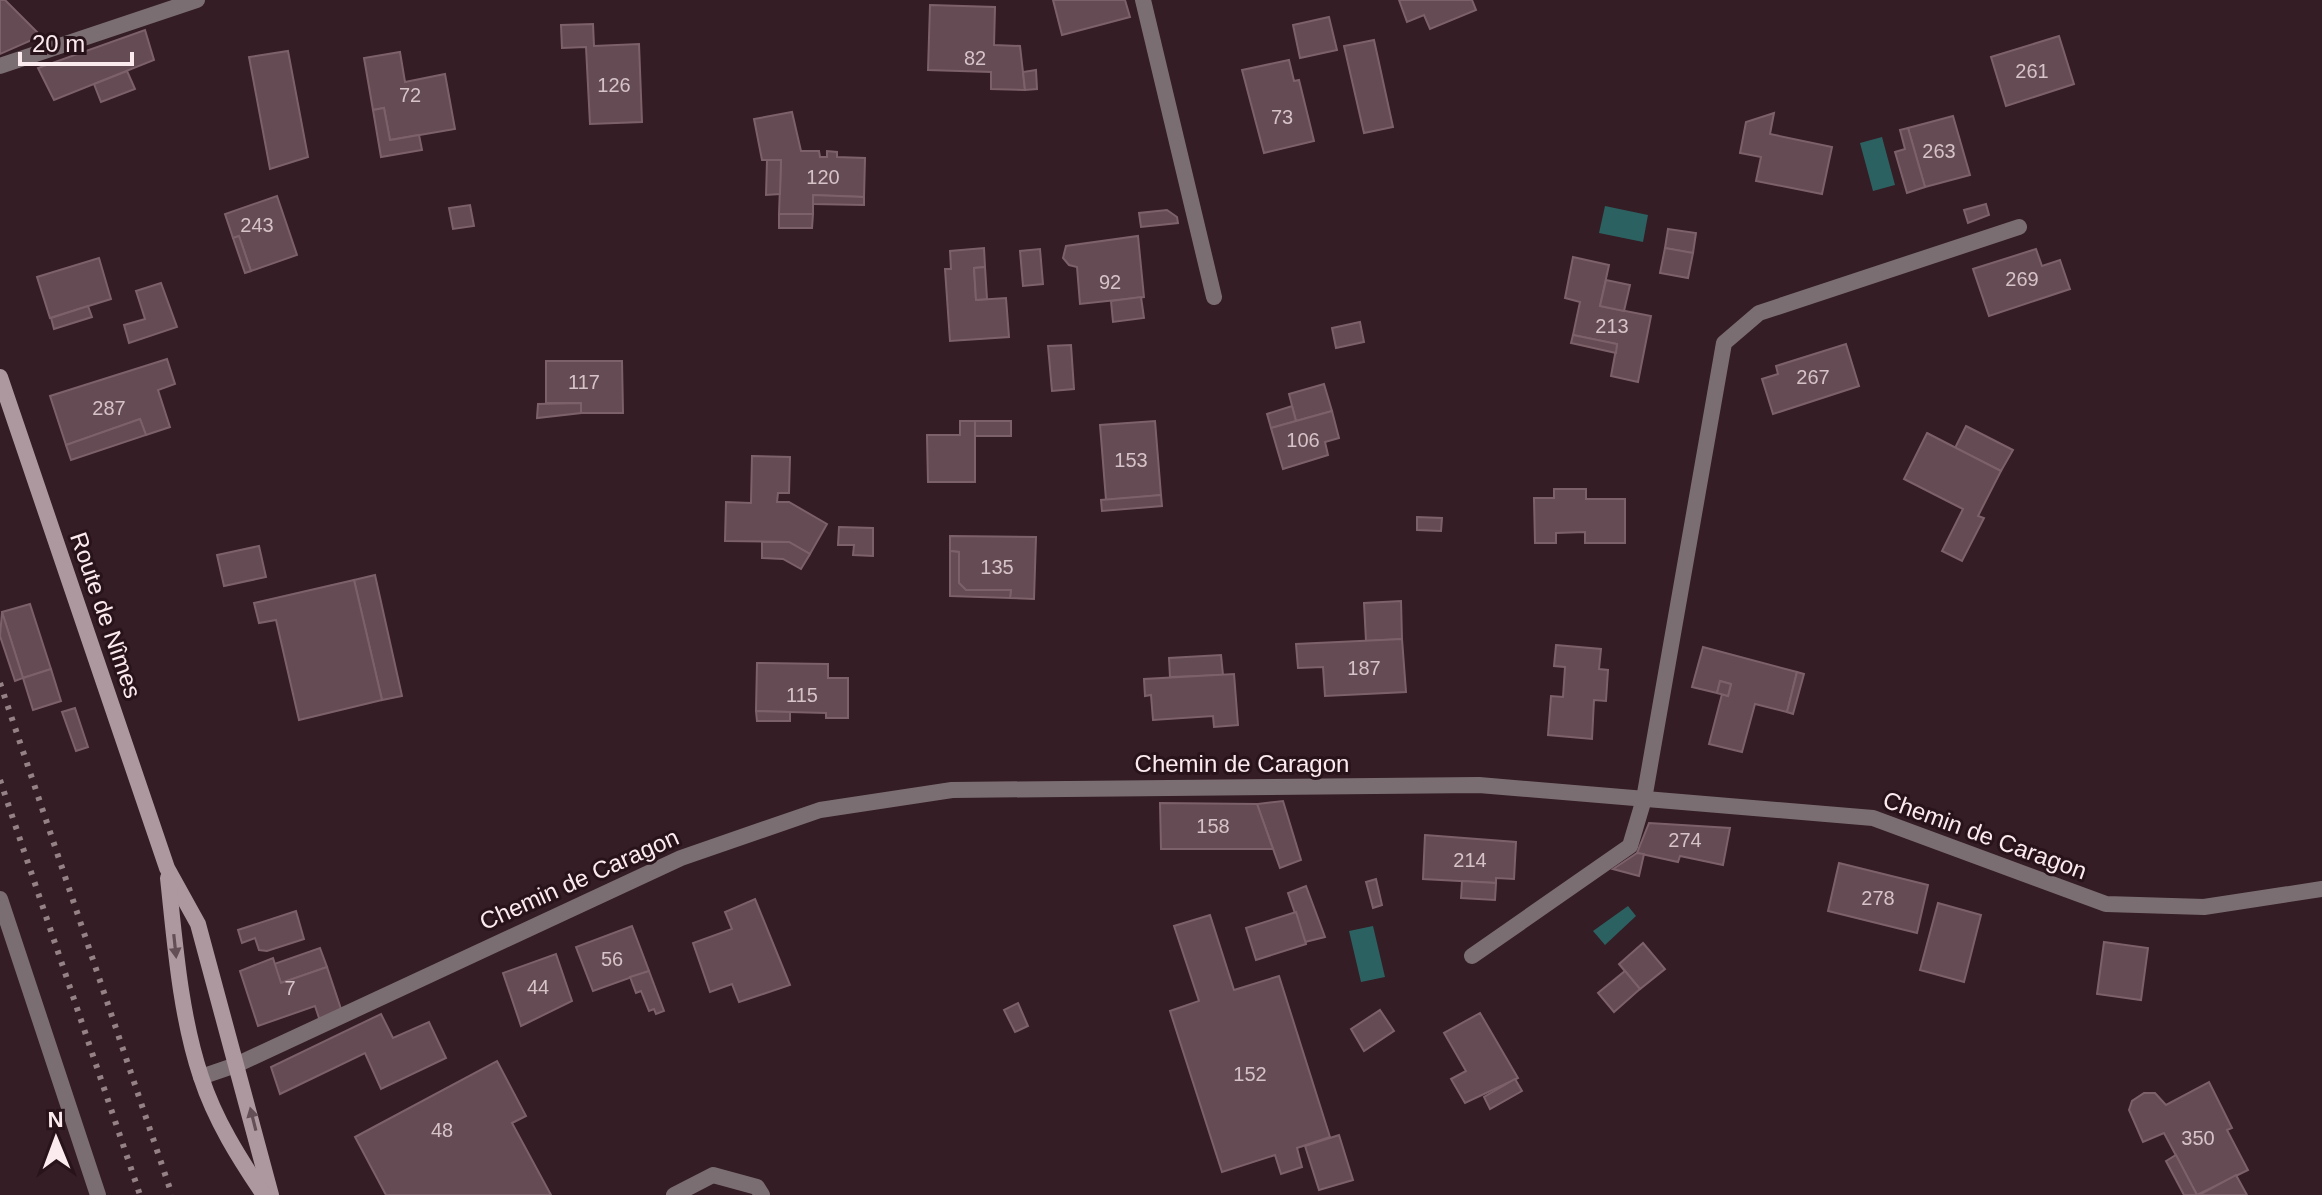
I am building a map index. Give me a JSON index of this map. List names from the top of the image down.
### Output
{
  "streets": {
    "main road": ["Route de Nîmes"],
    "street": ["Chemin de Caragon"]
  },
  "crossings": [
    ["Route de Nîmes", "Chemin de Caragon"]
  ],
  "house_numbers": [
    "82",
    "261",
    "126",
    "72",
    "73",
    "263",
    "120",
    "243",
    "269",
    "92",
    "213",
    "267",
    "117",
    "287",
    "106",
    "153",
    "135",
    "187",
    "115",
    "158",
    "274",
    "214",
    "278",
    "56",
    "44",
    "7",
    "152",
    "48",
    "350"
  ],
  "scale_bar": "20 m",
  "north": "top"
}
